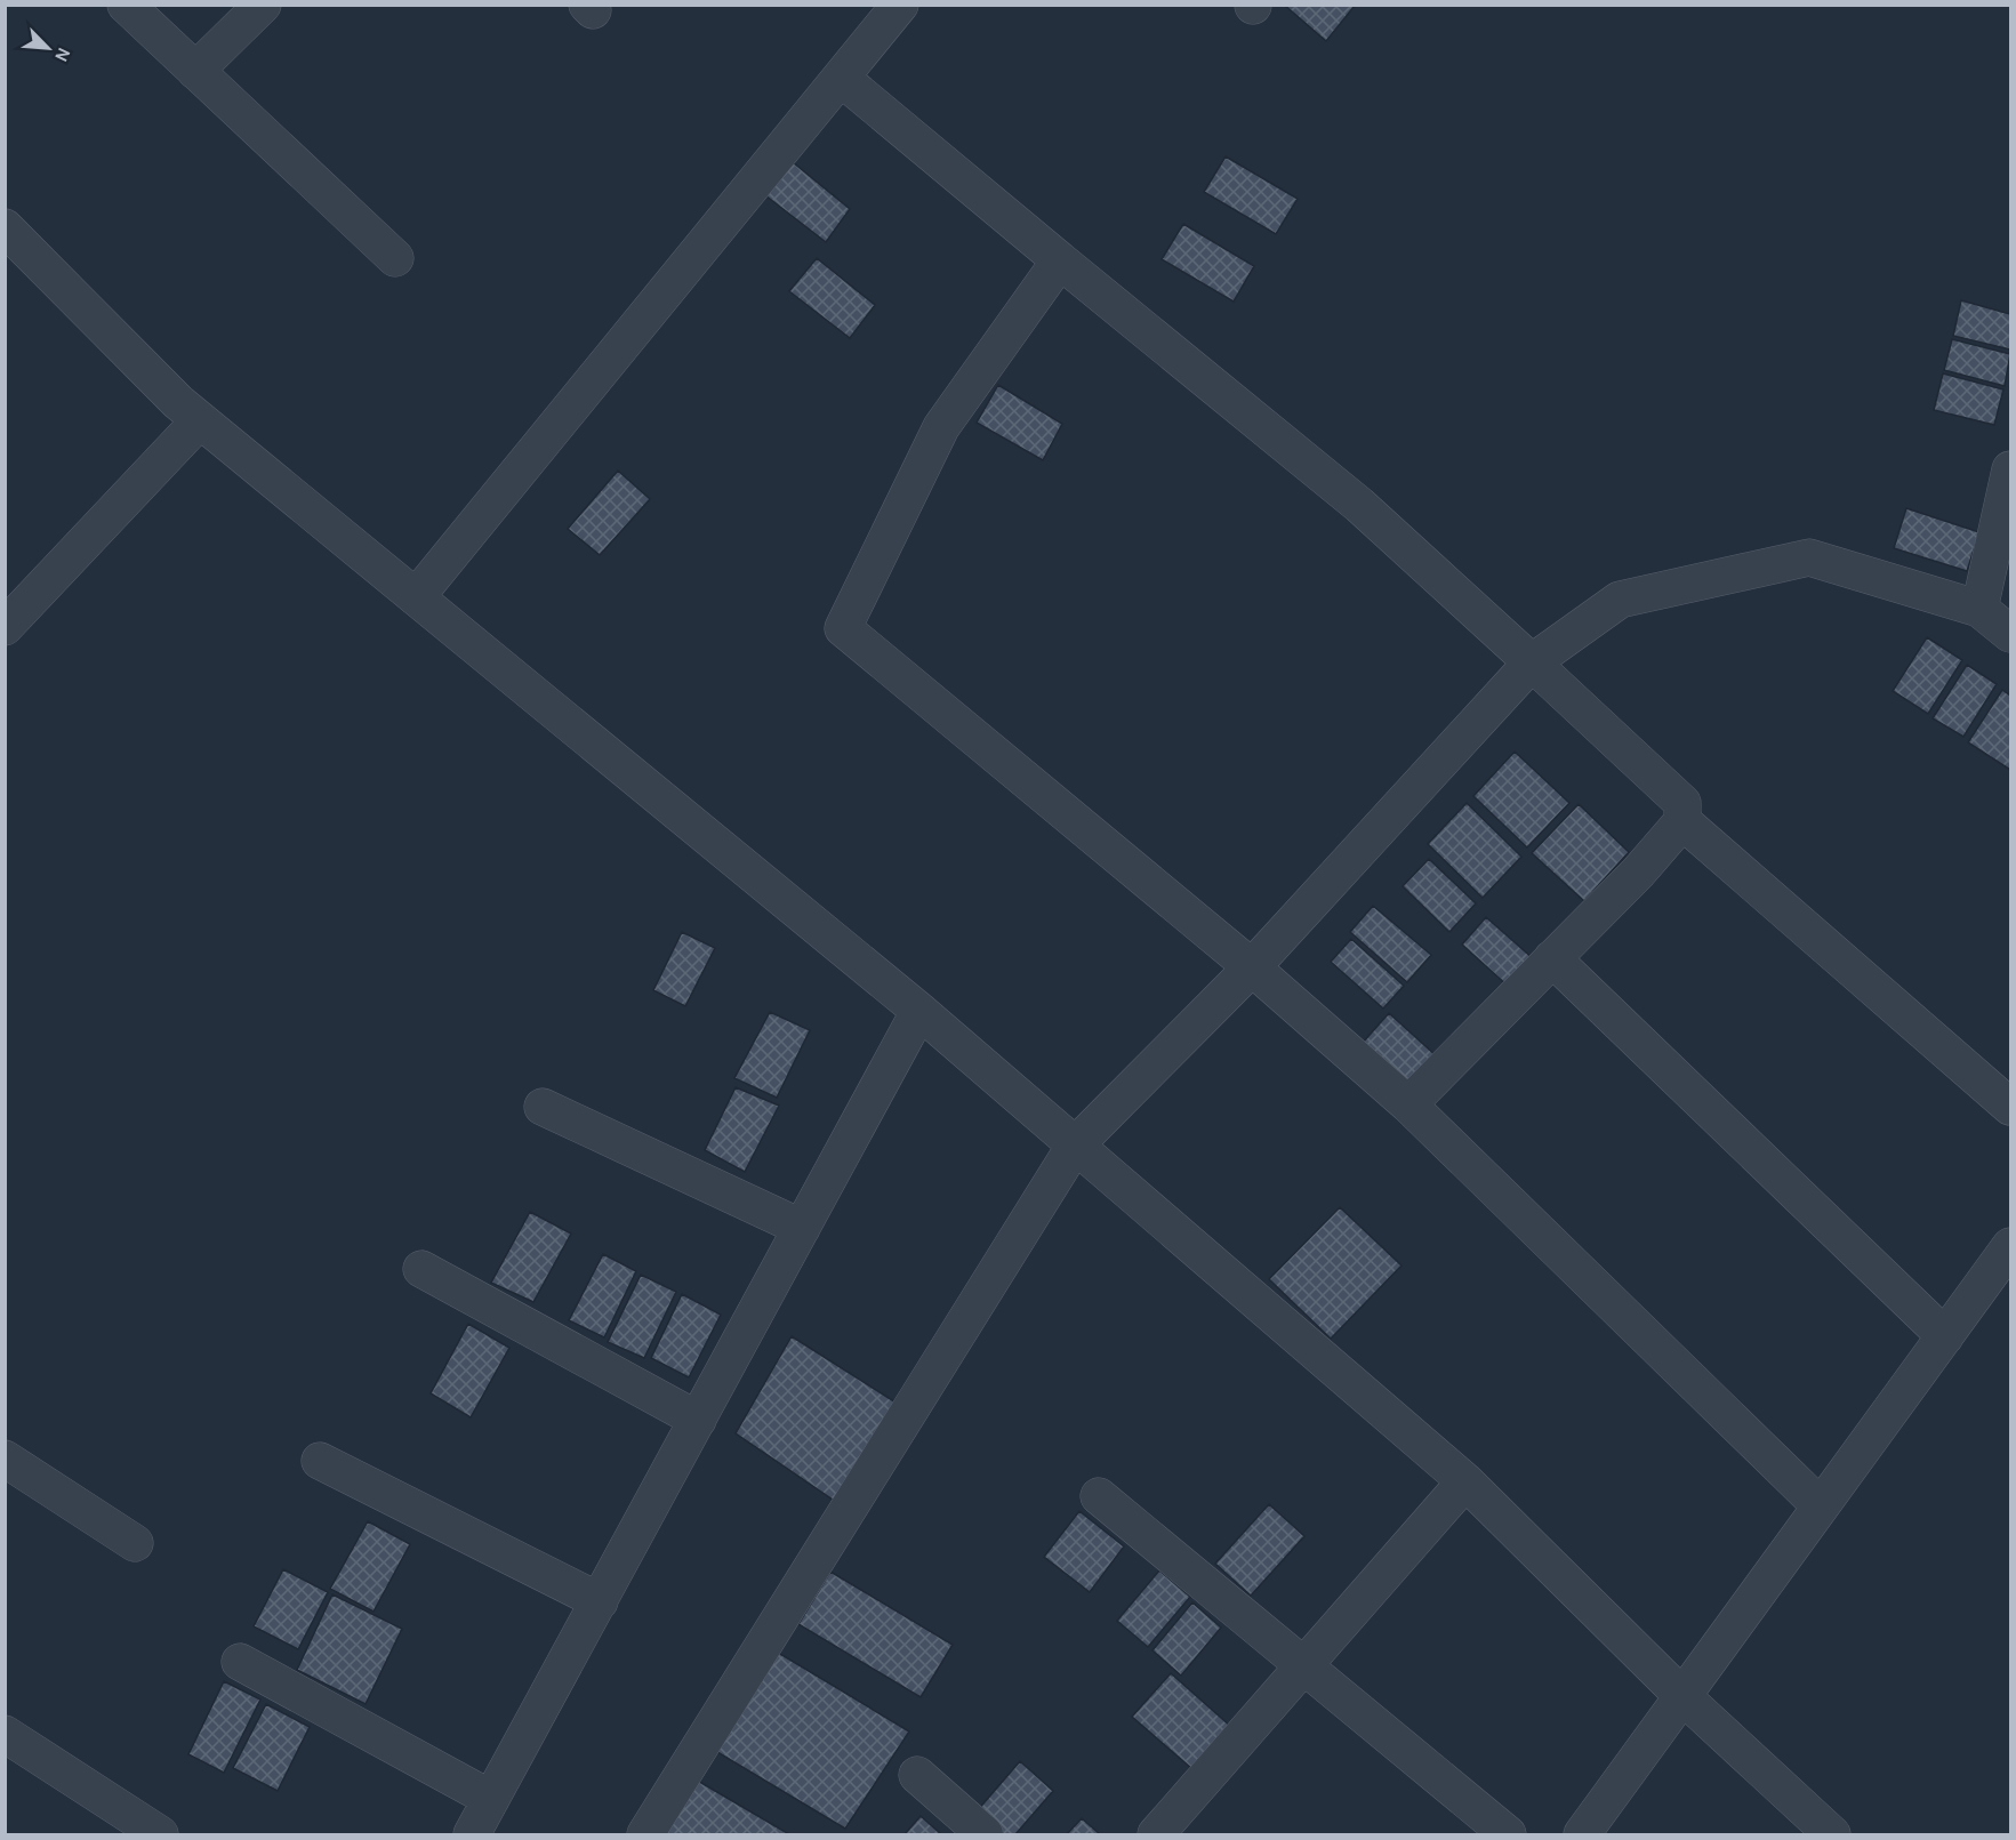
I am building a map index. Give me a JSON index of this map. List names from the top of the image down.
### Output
{
  "north": "bottom right"
}
